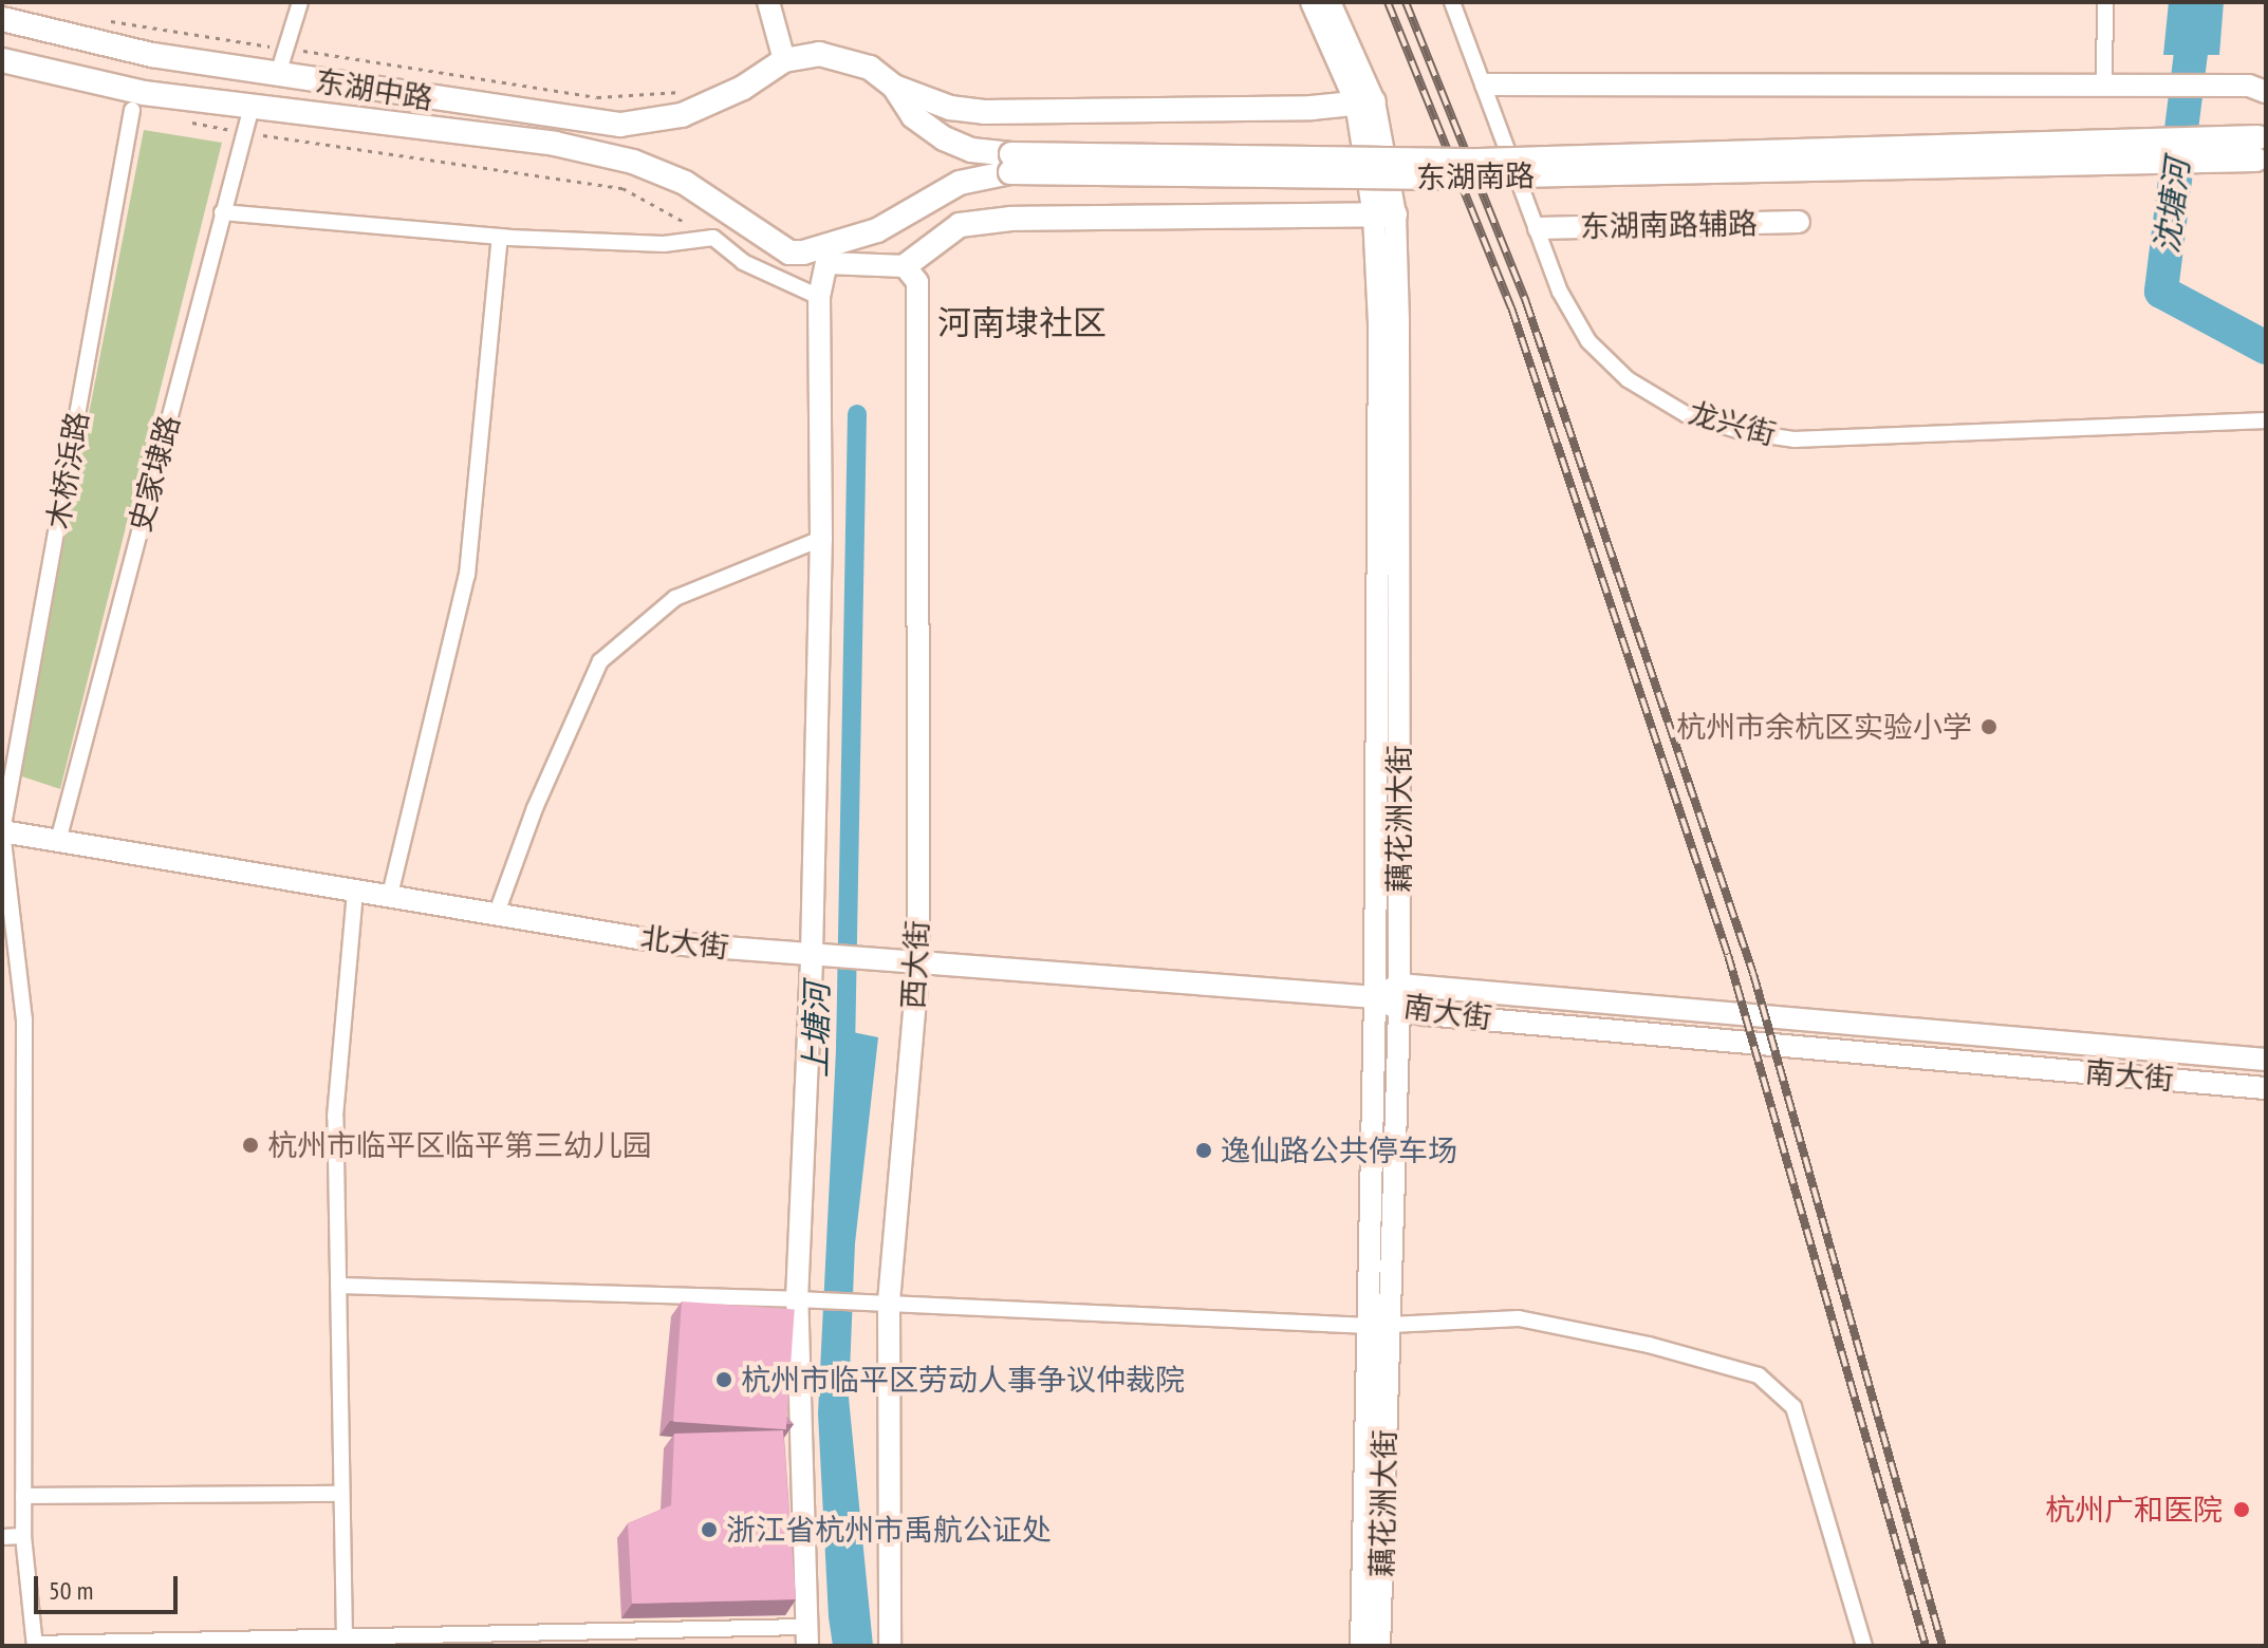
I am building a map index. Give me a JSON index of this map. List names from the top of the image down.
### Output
{
  "streets": {
    "main road": [
      "东湖中路",
      "东湖南路",
      "东湖南路辅路",
      "藕花洲大街",
      "北大街",
      "西大街",
      "南大街"
    ],
    "street": ["龙兴街", "木桥浜路", "史家埭路"]
  },
  "crossings": [
    ["东湖中路", "东湖南路"],
    ["东湖中路", "史家埭路"],
    ["东湖南路辅路", "龙兴街"],
    ["木桥浜路", "北大街"],
    ["史家埭路", "北大街"],
    ["藕花洲大街", "北大街"],
    ["藕花洲大街", "南大街"],
    ["北大街", "西大街"],
    ["北大街", "南大街"]
  ],
  "districts": ["河南埭社区"],
  "water": ["沈塘河", "上塘河"],
  "places": [
    "杭州市余杭区实验小学",
    "杭州市临平区临平第三幼儿园",
    "逸仙路公共停车场",
    "杭州市临平区劳动人事争议仲裁院",
    "杭州广和医院",
    "浙江省杭州市禹航公证处"
  ],
  "scale_bar": "50 m"
}
